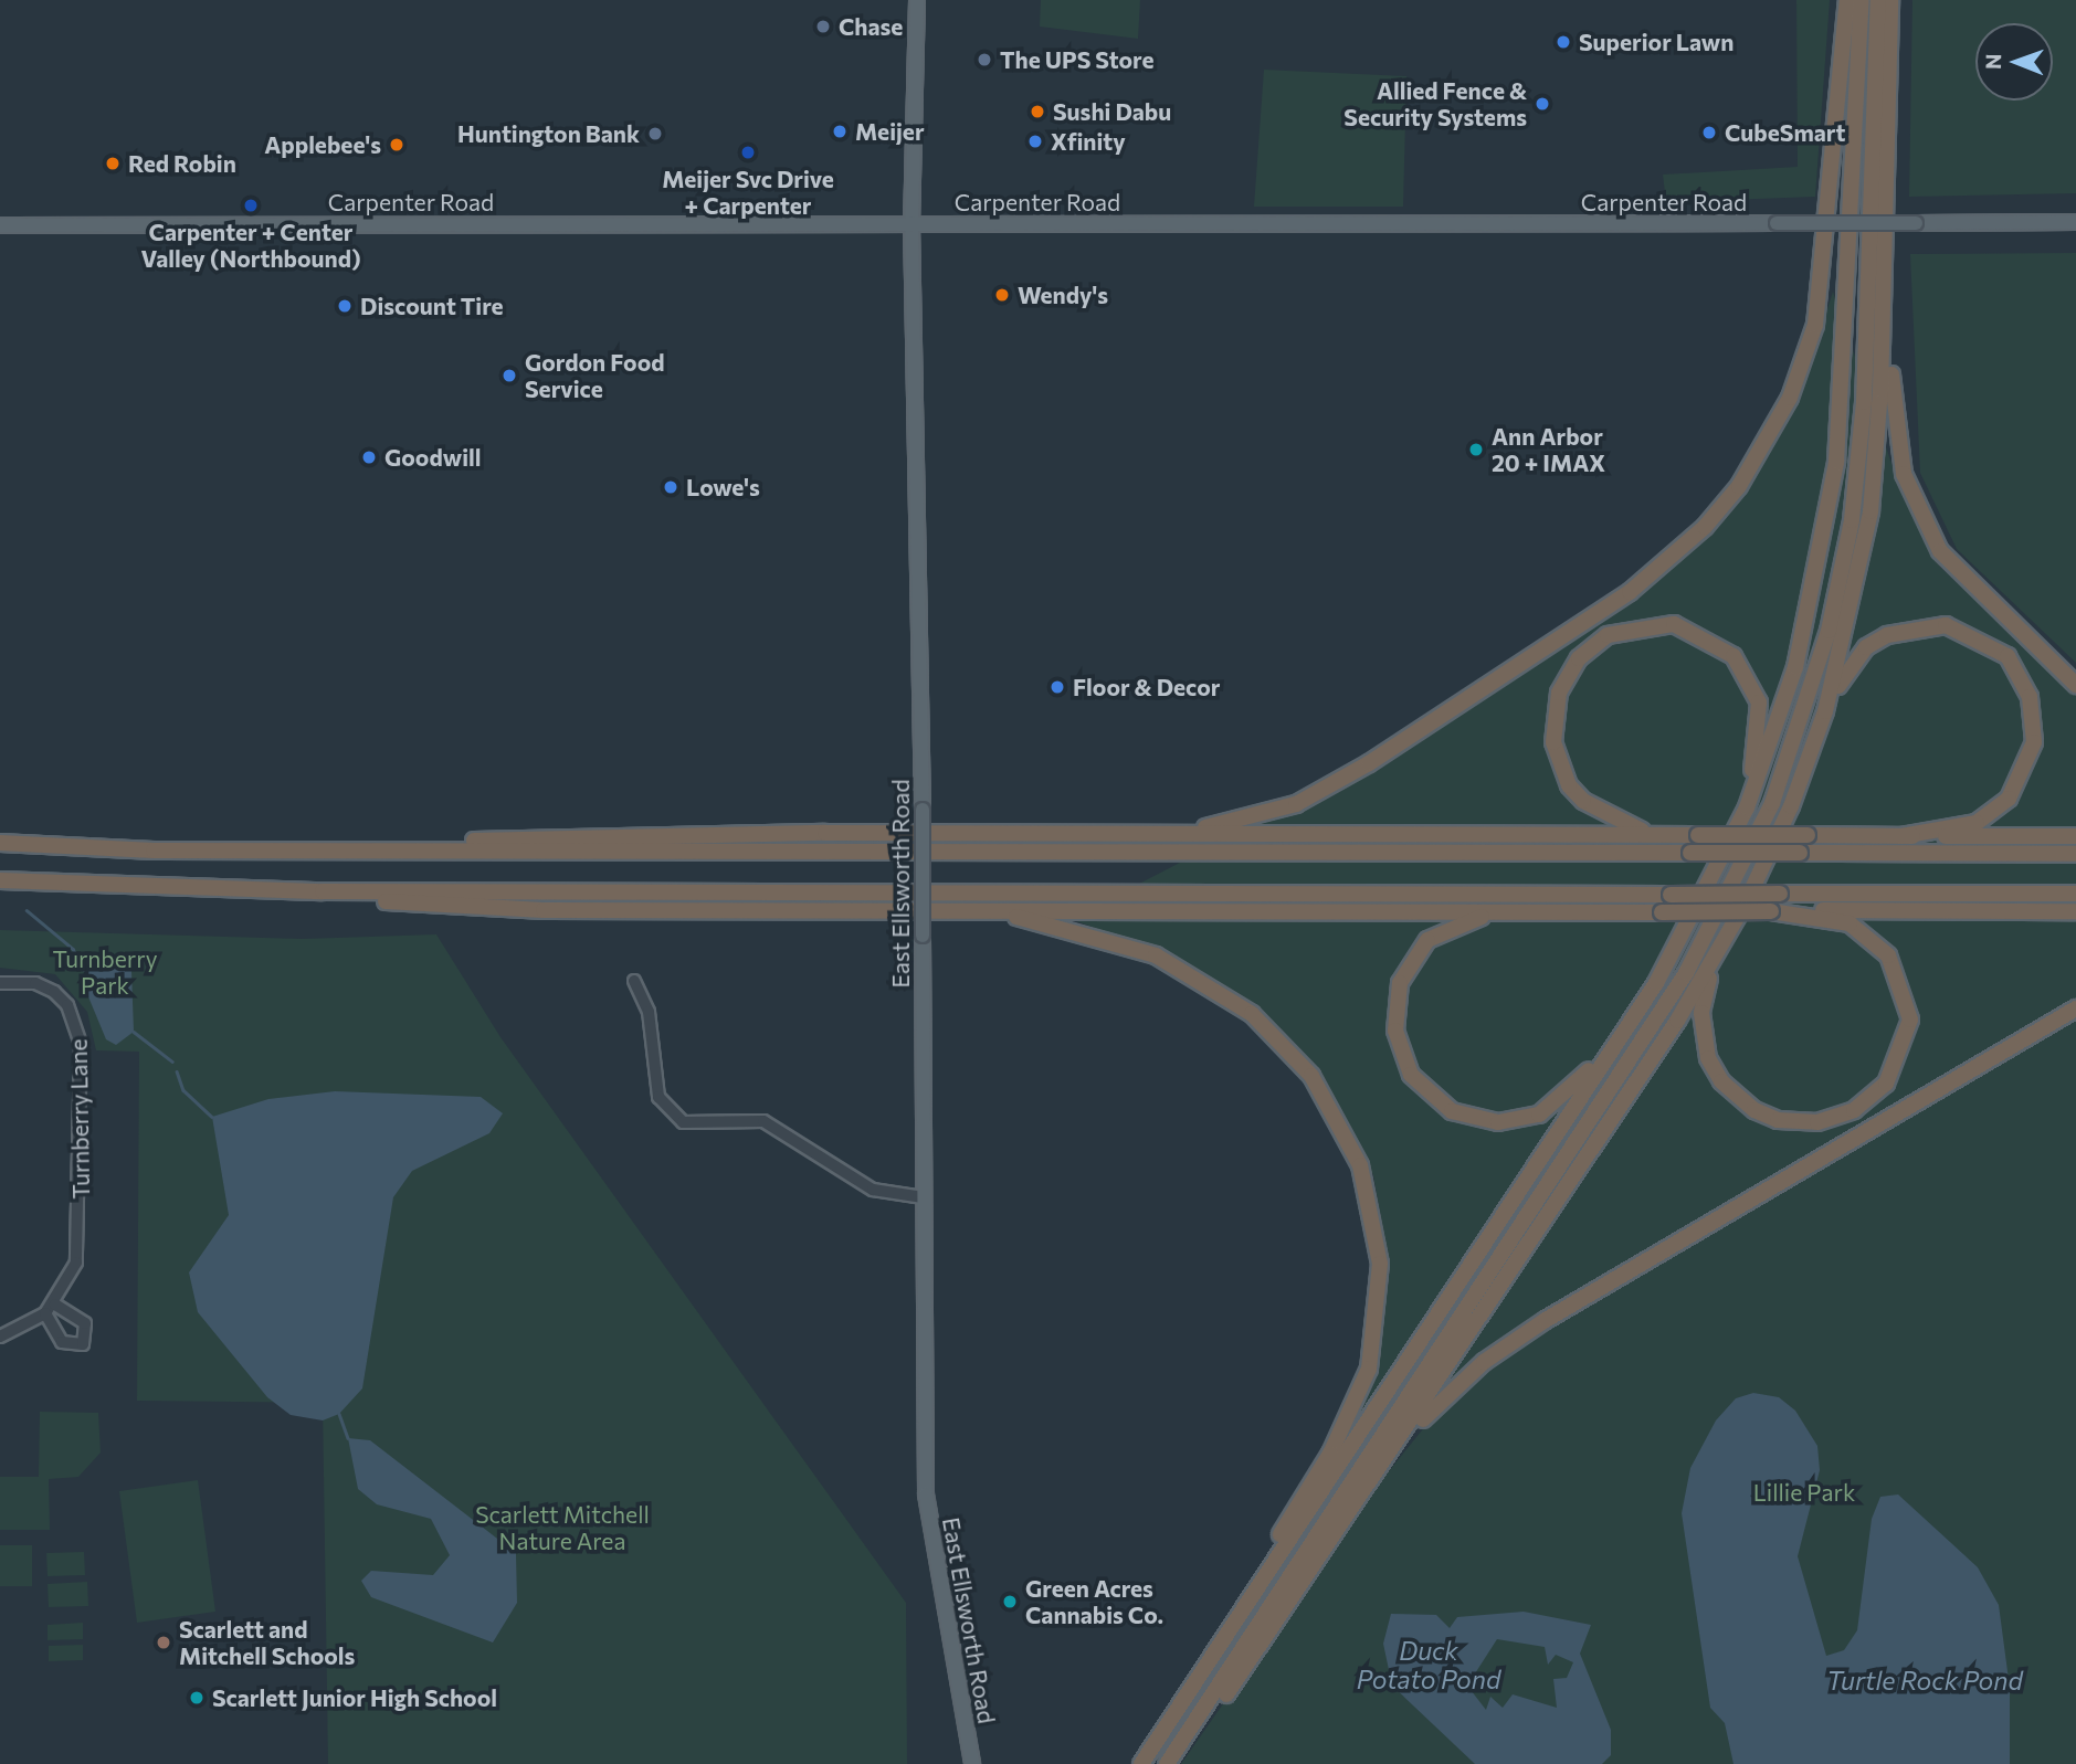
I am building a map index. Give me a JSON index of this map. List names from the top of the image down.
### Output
{
  "streets": {
    "main road": ["Carpenter Road", "East Ellsworth Road"],
    "street": ["Turnberry Lane"]
  },
  "crossings": [
    ["Carpenter Road", "East Ellsworth Road"]
  ],
  "water": ["Duck Potato Pond", "Turtle Rock Pond"],
  "parks": ["Turnberry Park", "Lillie Park", "Scarlett Mitchell Nature Area"],
  "places": [
    "Chase",
    "Superior Lawn",
    "The UPS Store",
    "Allied Fence & Security Systems",
    "Sushi Dabu",
    "Meijer",
    "CubeSmart",
    "Huntington Bank",
    "Xfinity",
    "Applebee's",
    "Meijer Svc Drive + Carpenter",
    "Red Robin",
    "Carpenter + Center Valley (Northbound)",
    "Wendy's",
    "Discount Tire",
    "Gordon Food Service",
    "Ann Arbor 20 + IMAX",
    "Goodwill",
    "Lowe's",
    "Floor & Decor",
    "Green Acres Cannabis Co.",
    "Scarlett and Mitchell Schools",
    "Scarlett Junior High School"
  ],
  "north": "left"
}
